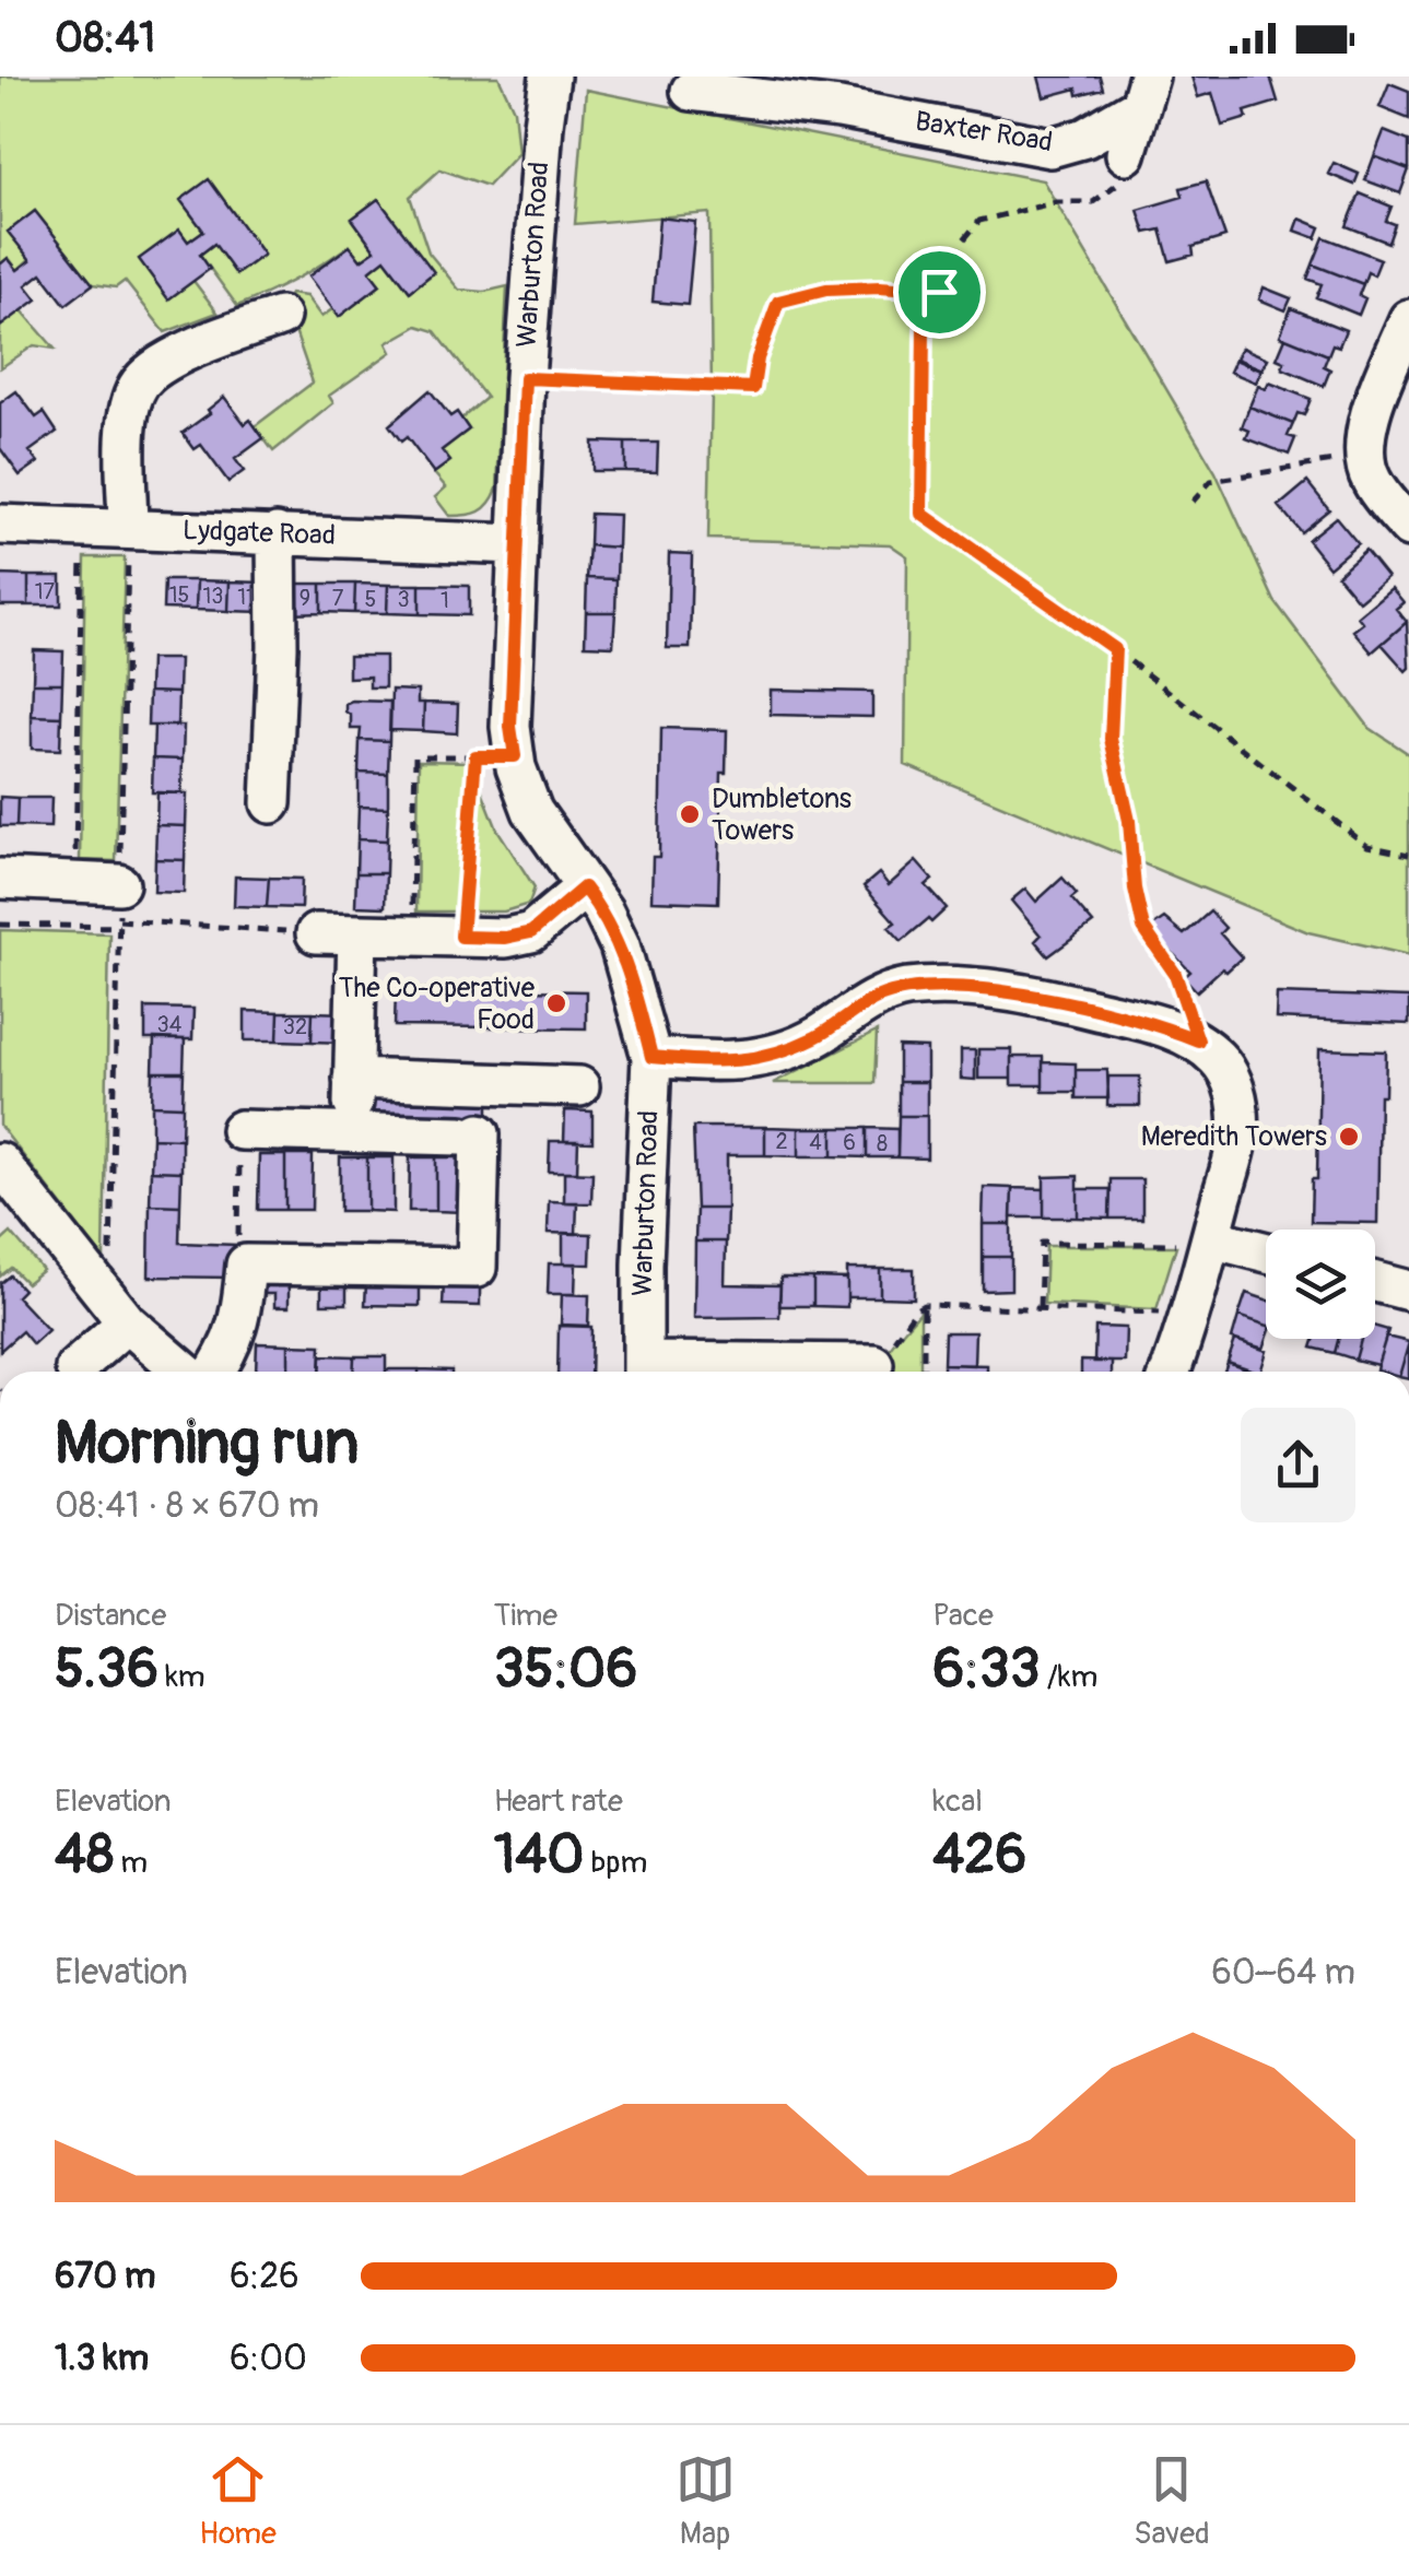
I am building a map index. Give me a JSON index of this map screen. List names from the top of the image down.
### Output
{
  "streets": {
    "street": ["Baxter Road", "Warburton Road", "Lydgate Road"]
  },
  "crossings": [
    ["Warburton Road", "Lydgate Road"]
  ],
  "places": ["Dumbletons Towers", "The Co-operative Food", "Meredith Towers"],
  "house_numbers": [
    "17",
    "15",
    "13",
    "11",
    "9",
    "7",
    "5",
    "3",
    "1",
    "34",
    "32",
    "2",
    "4",
    "6",
    "8"
  ],
  "page": {
    "status": "08:41",
    "heading": ["Morning run", "08:41 · 8 × 670 m"],
    "stats": [
      ["Distance", "5.36 km"],
      ["Time", "35:06"],
      ["Pace", "6:33 /km"],
      ["Elevation", "48 m"],
      ["Heart rate", "140 bpm"],
      ["kcal", "426"]
    ],
    "chart": ["Elevation", "60–64 m"],
    "list": [
      {
        "name": "670 m",
        "note": "6:26"
      },
      {
        "name": "1.3 km",
        "note": "6:00"
      }
    ],
    "tabs": ["Home", "Map", "Saved"]
  }
}
